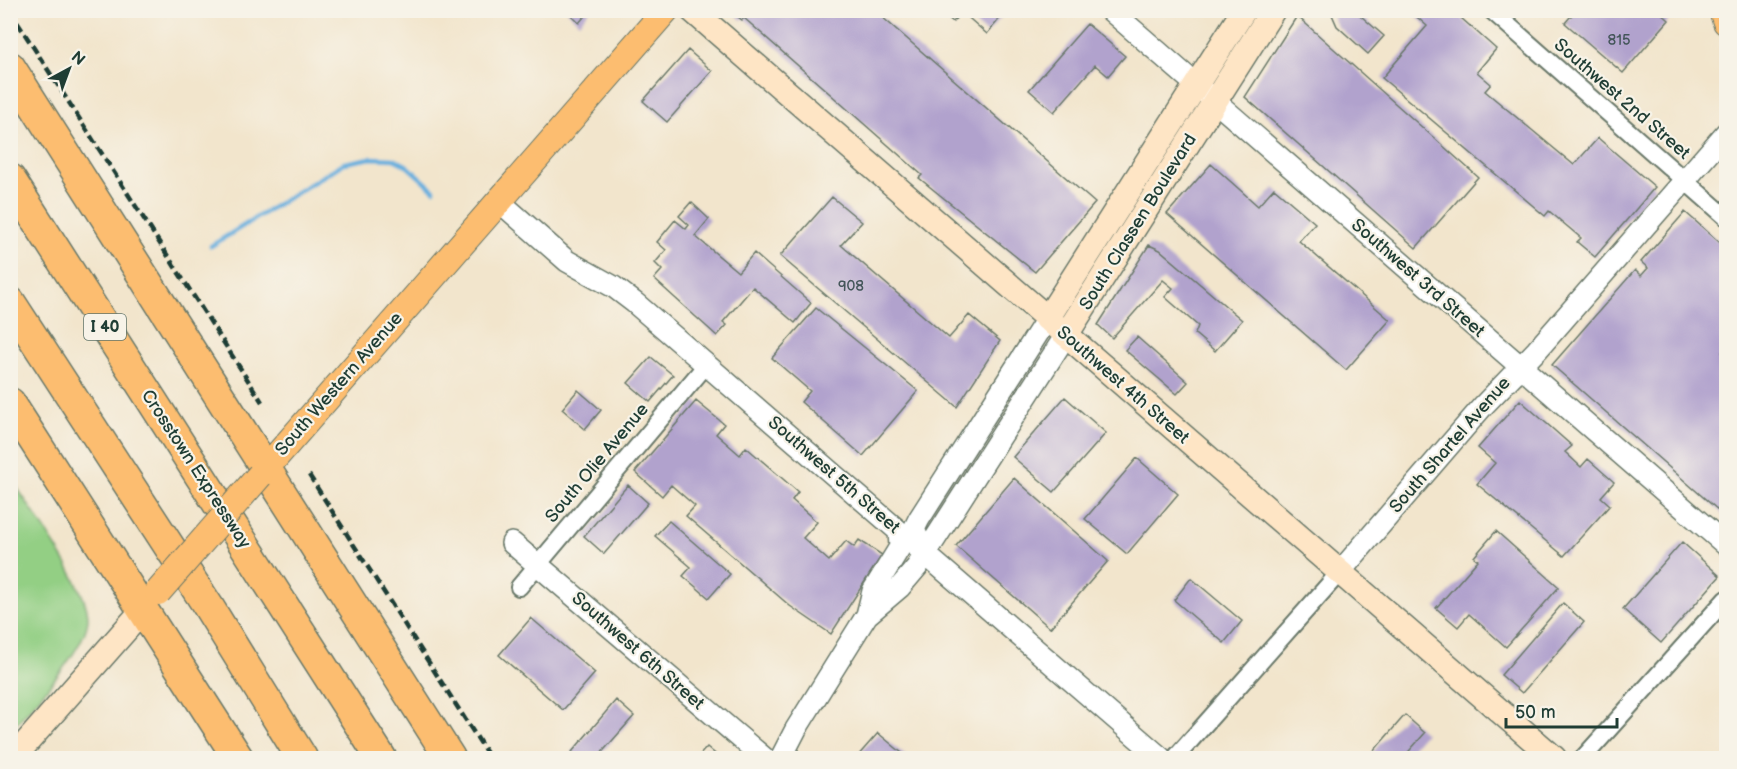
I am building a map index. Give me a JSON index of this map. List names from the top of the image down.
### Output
{
  "streets": {
    "highway": ["I 40", "Crosstown Expressway"],
    "main road": ["South Classen Boulevard", "South Western Avenue", "Southwest 4th Street"],
    "street": [
      "Southwest 2nd Street",
      "Southwest 3rd Street",
      "South Shartel Avenue",
      "South Olie Avenue",
      "Southwest 5th Street",
      "Southwest 6th Street"
    ]
  },
  "crossings": [
    ["Southwest 2nd Street", "South Shartel Avenue"],
    ["South Classen Boulevard", "Southwest 3rd Street"],
    ["South Classen Boulevard", "Southwest 4th Street"],
    ["South Classen Boulevard", "Southwest 5th Street"],
    ["Southwest 3rd Street", "South Shartel Avenue"],
    ["South Western Avenue", "Southwest 5th Street"],
    ["Southwest 4th Street", "South Shartel Avenue"],
    ["South Olie Avenue", "Southwest 5th Street"],
    ["South Olie Avenue", "Southwest 6th Street"]
  ],
  "house_numbers": ["815", "908"],
  "scale_bar": "50 m",
  "north": "top right"
}
